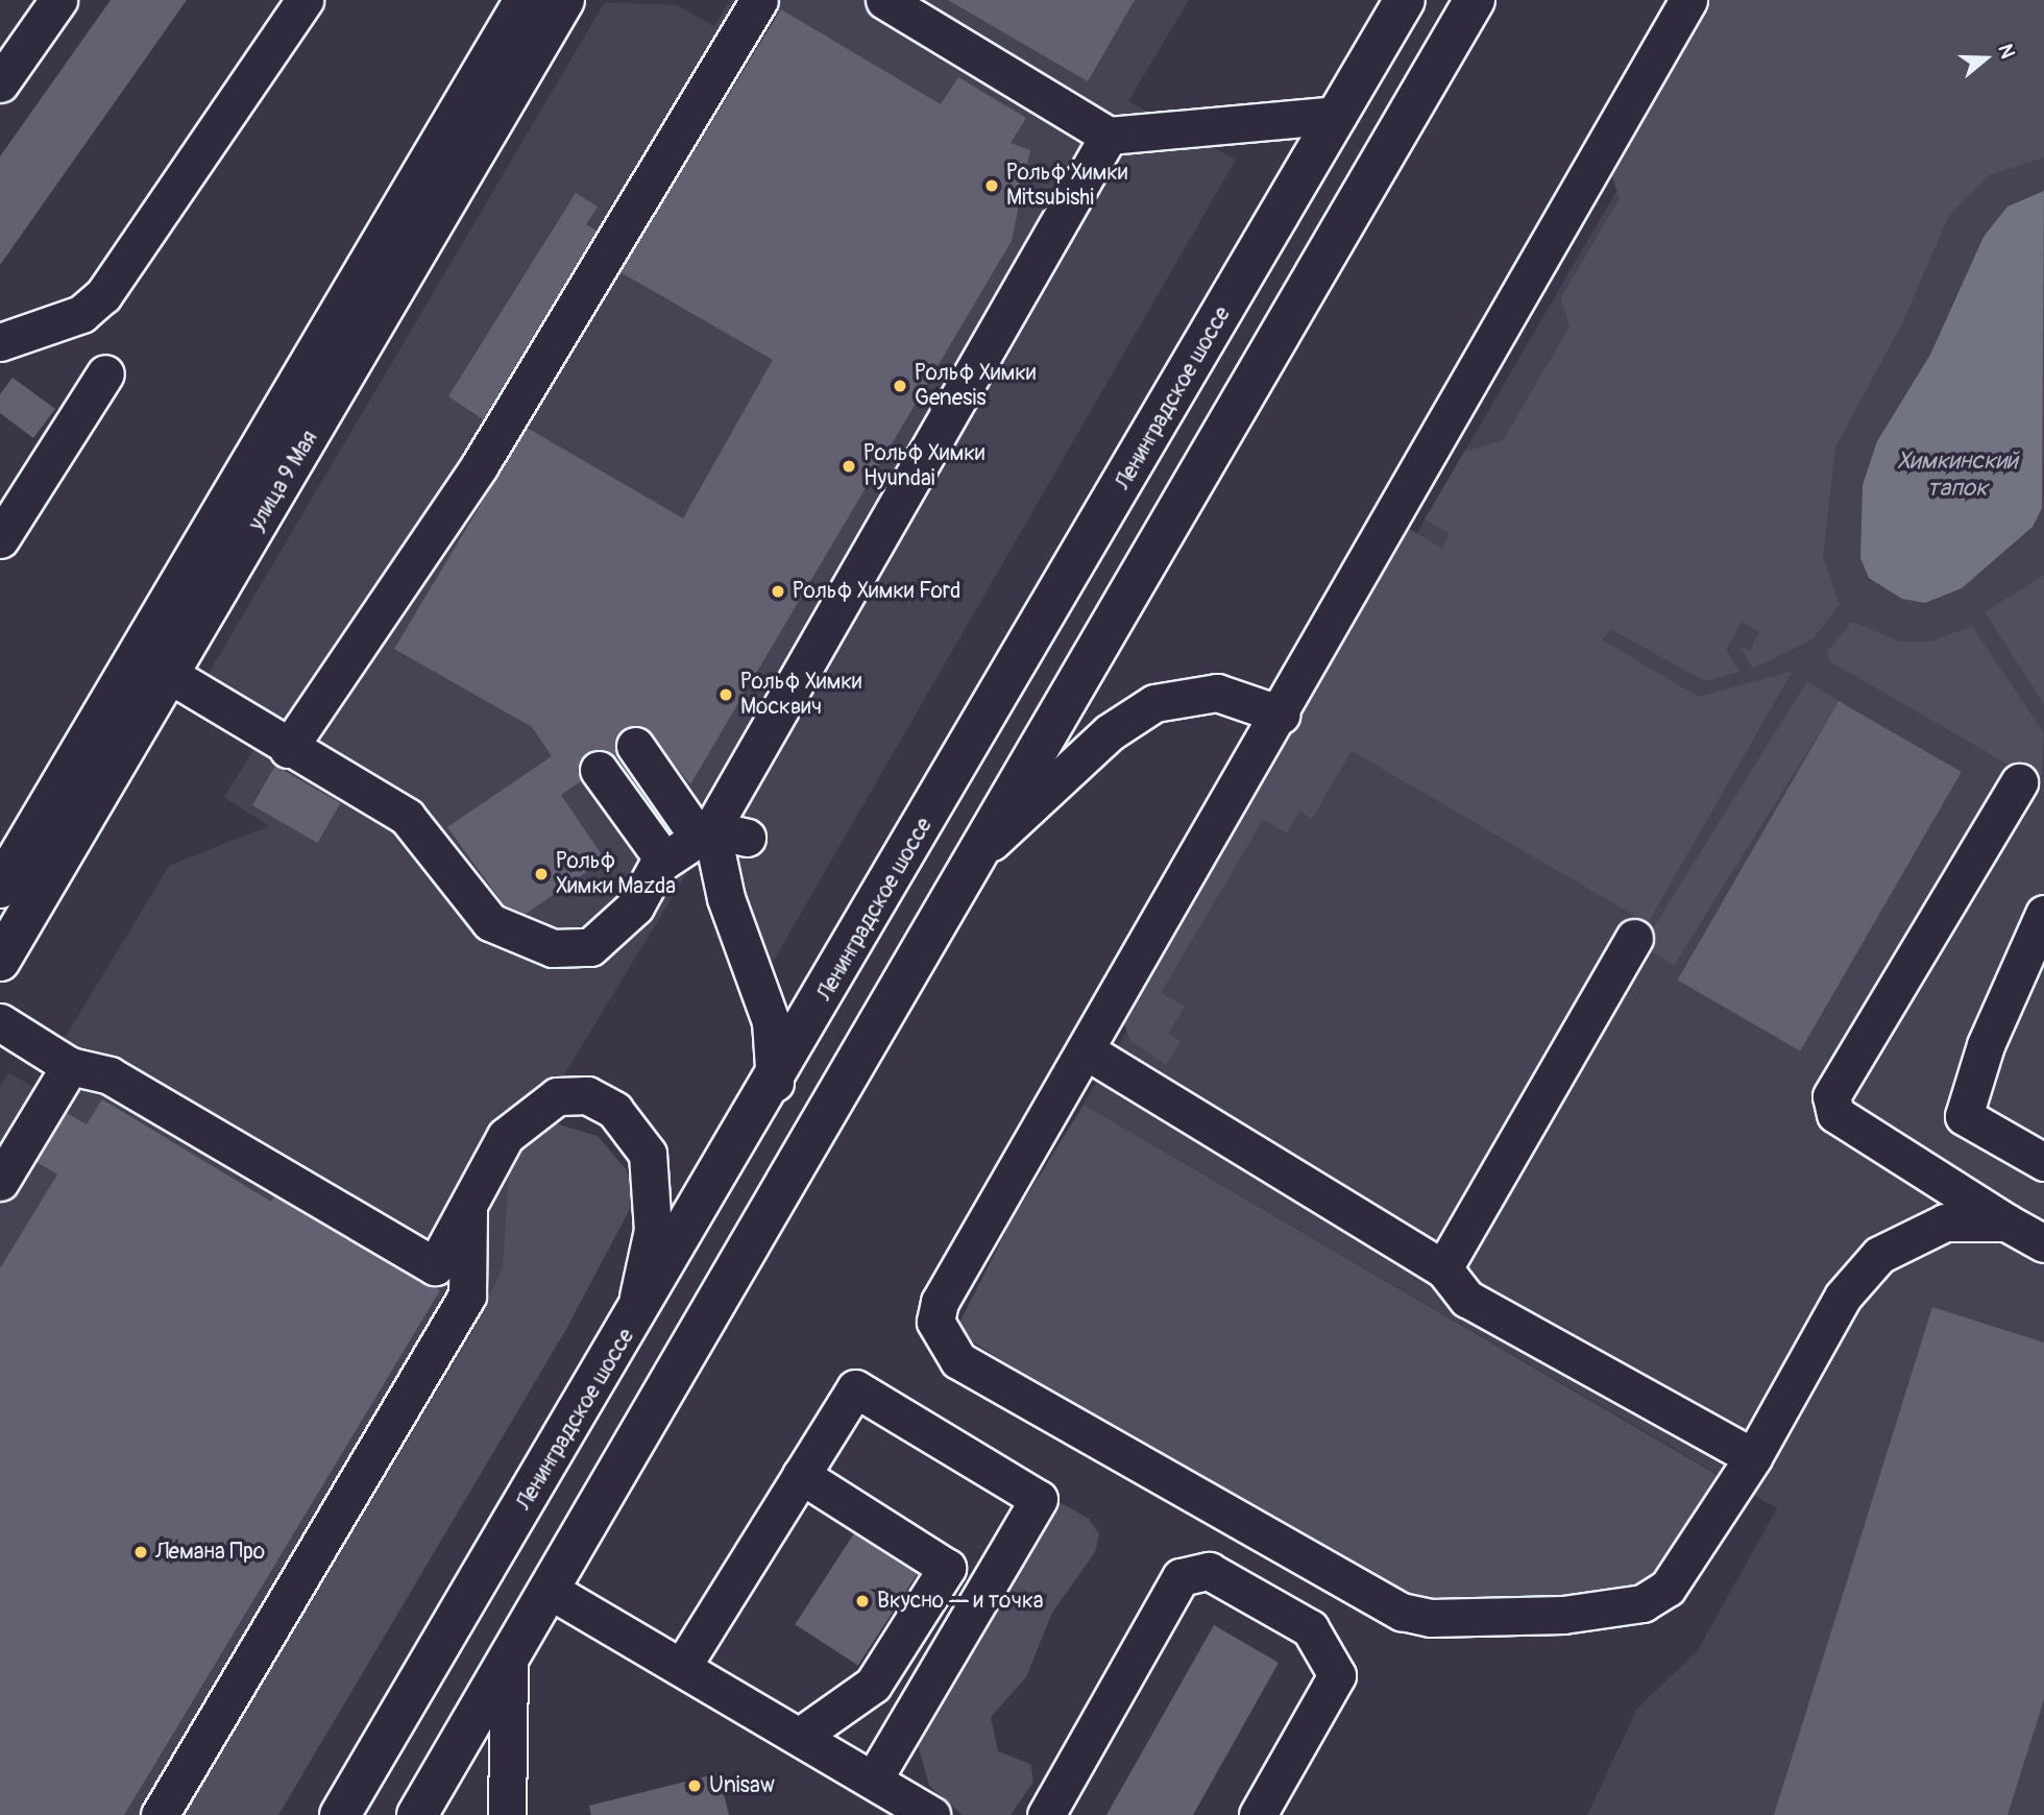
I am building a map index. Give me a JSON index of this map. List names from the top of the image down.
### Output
{
  "streets": {
    "main road": ["Ленинградское шоссе", "улица 9 Мая"]
  },
  "water": ["Химкинский тапок"],
  "places": [
    "Рольф Химки Mitsubishi",
    "Рольф Химки Genesis",
    "Рольф Химки Hyundai",
    "Рольф Химки Ford",
    "Рольф Химки Москвич",
    "Рольф Химки Mazda",
    "Лемана Про",
    "Вкусно — и точка",
    "Unisaw"
  ],
  "north": "right"
}
